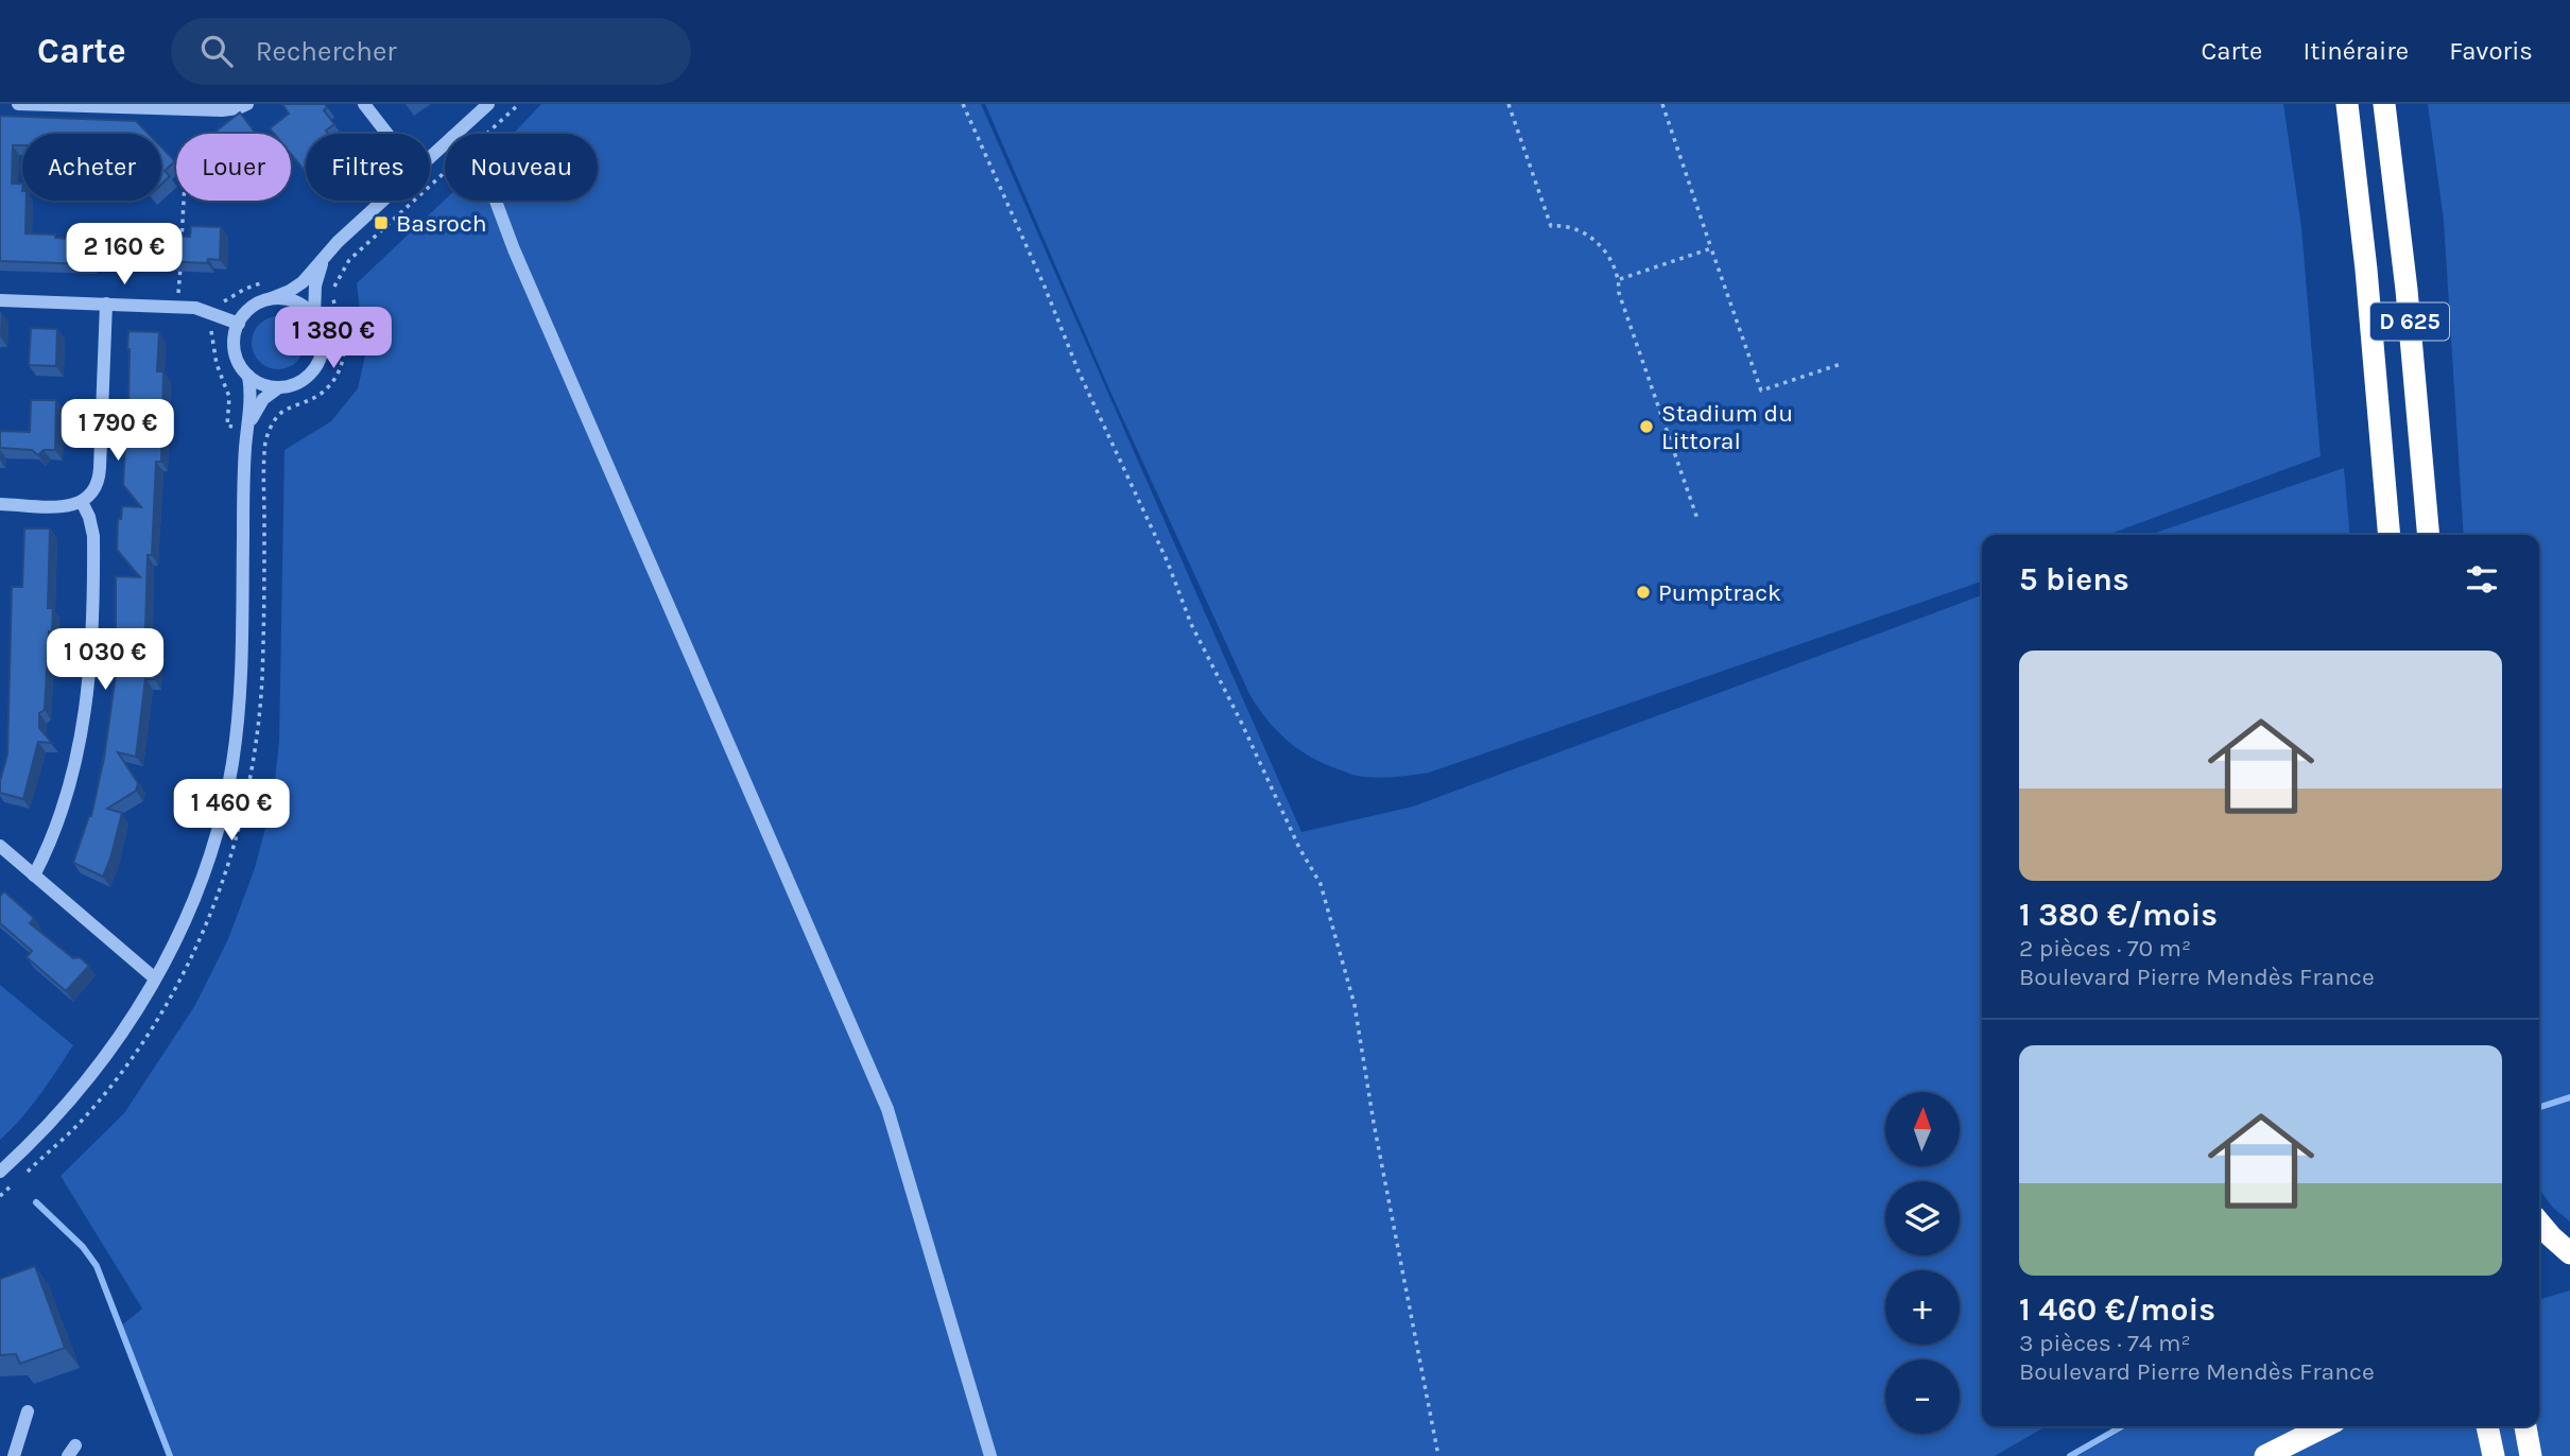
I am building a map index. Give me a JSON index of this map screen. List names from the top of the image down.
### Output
{
  "streets": {
    "highway": ["D 625"]
  },
  "places": {
    "transit": ["Basroch"],
    "other": ["Stadium du Littoral", "Pumptrack"]
  },
  "north": "top",
  "page": {
    "header": "Carte",
    "search": "Rechercher",
    "nav": ["Carte", "Itinéraire", "Favoris"],
    "chip": [
      "Acheter",
      "Louer",
      "Filtres",
      "Nouveau"
    ],
    "price": [
      "2 160 €",
      "1 380 €",
      "1 790 €",
      "1 030 €",
      "1 460 €"
    ],
    "heading": "5 biens",
    "list": [
      {
        "name": "1 380 €/mois",
        "note": "2 pièces · 70 m² · Boulevard Pierre Mendès France"
      },
      {
        "name": "1 460 €/mois",
        "note": "3 pièces · 74 m² · Boulevard Pierre Mendès France"
      }
    ],
    "map_buttons": ["+", "−"]
  }
}
